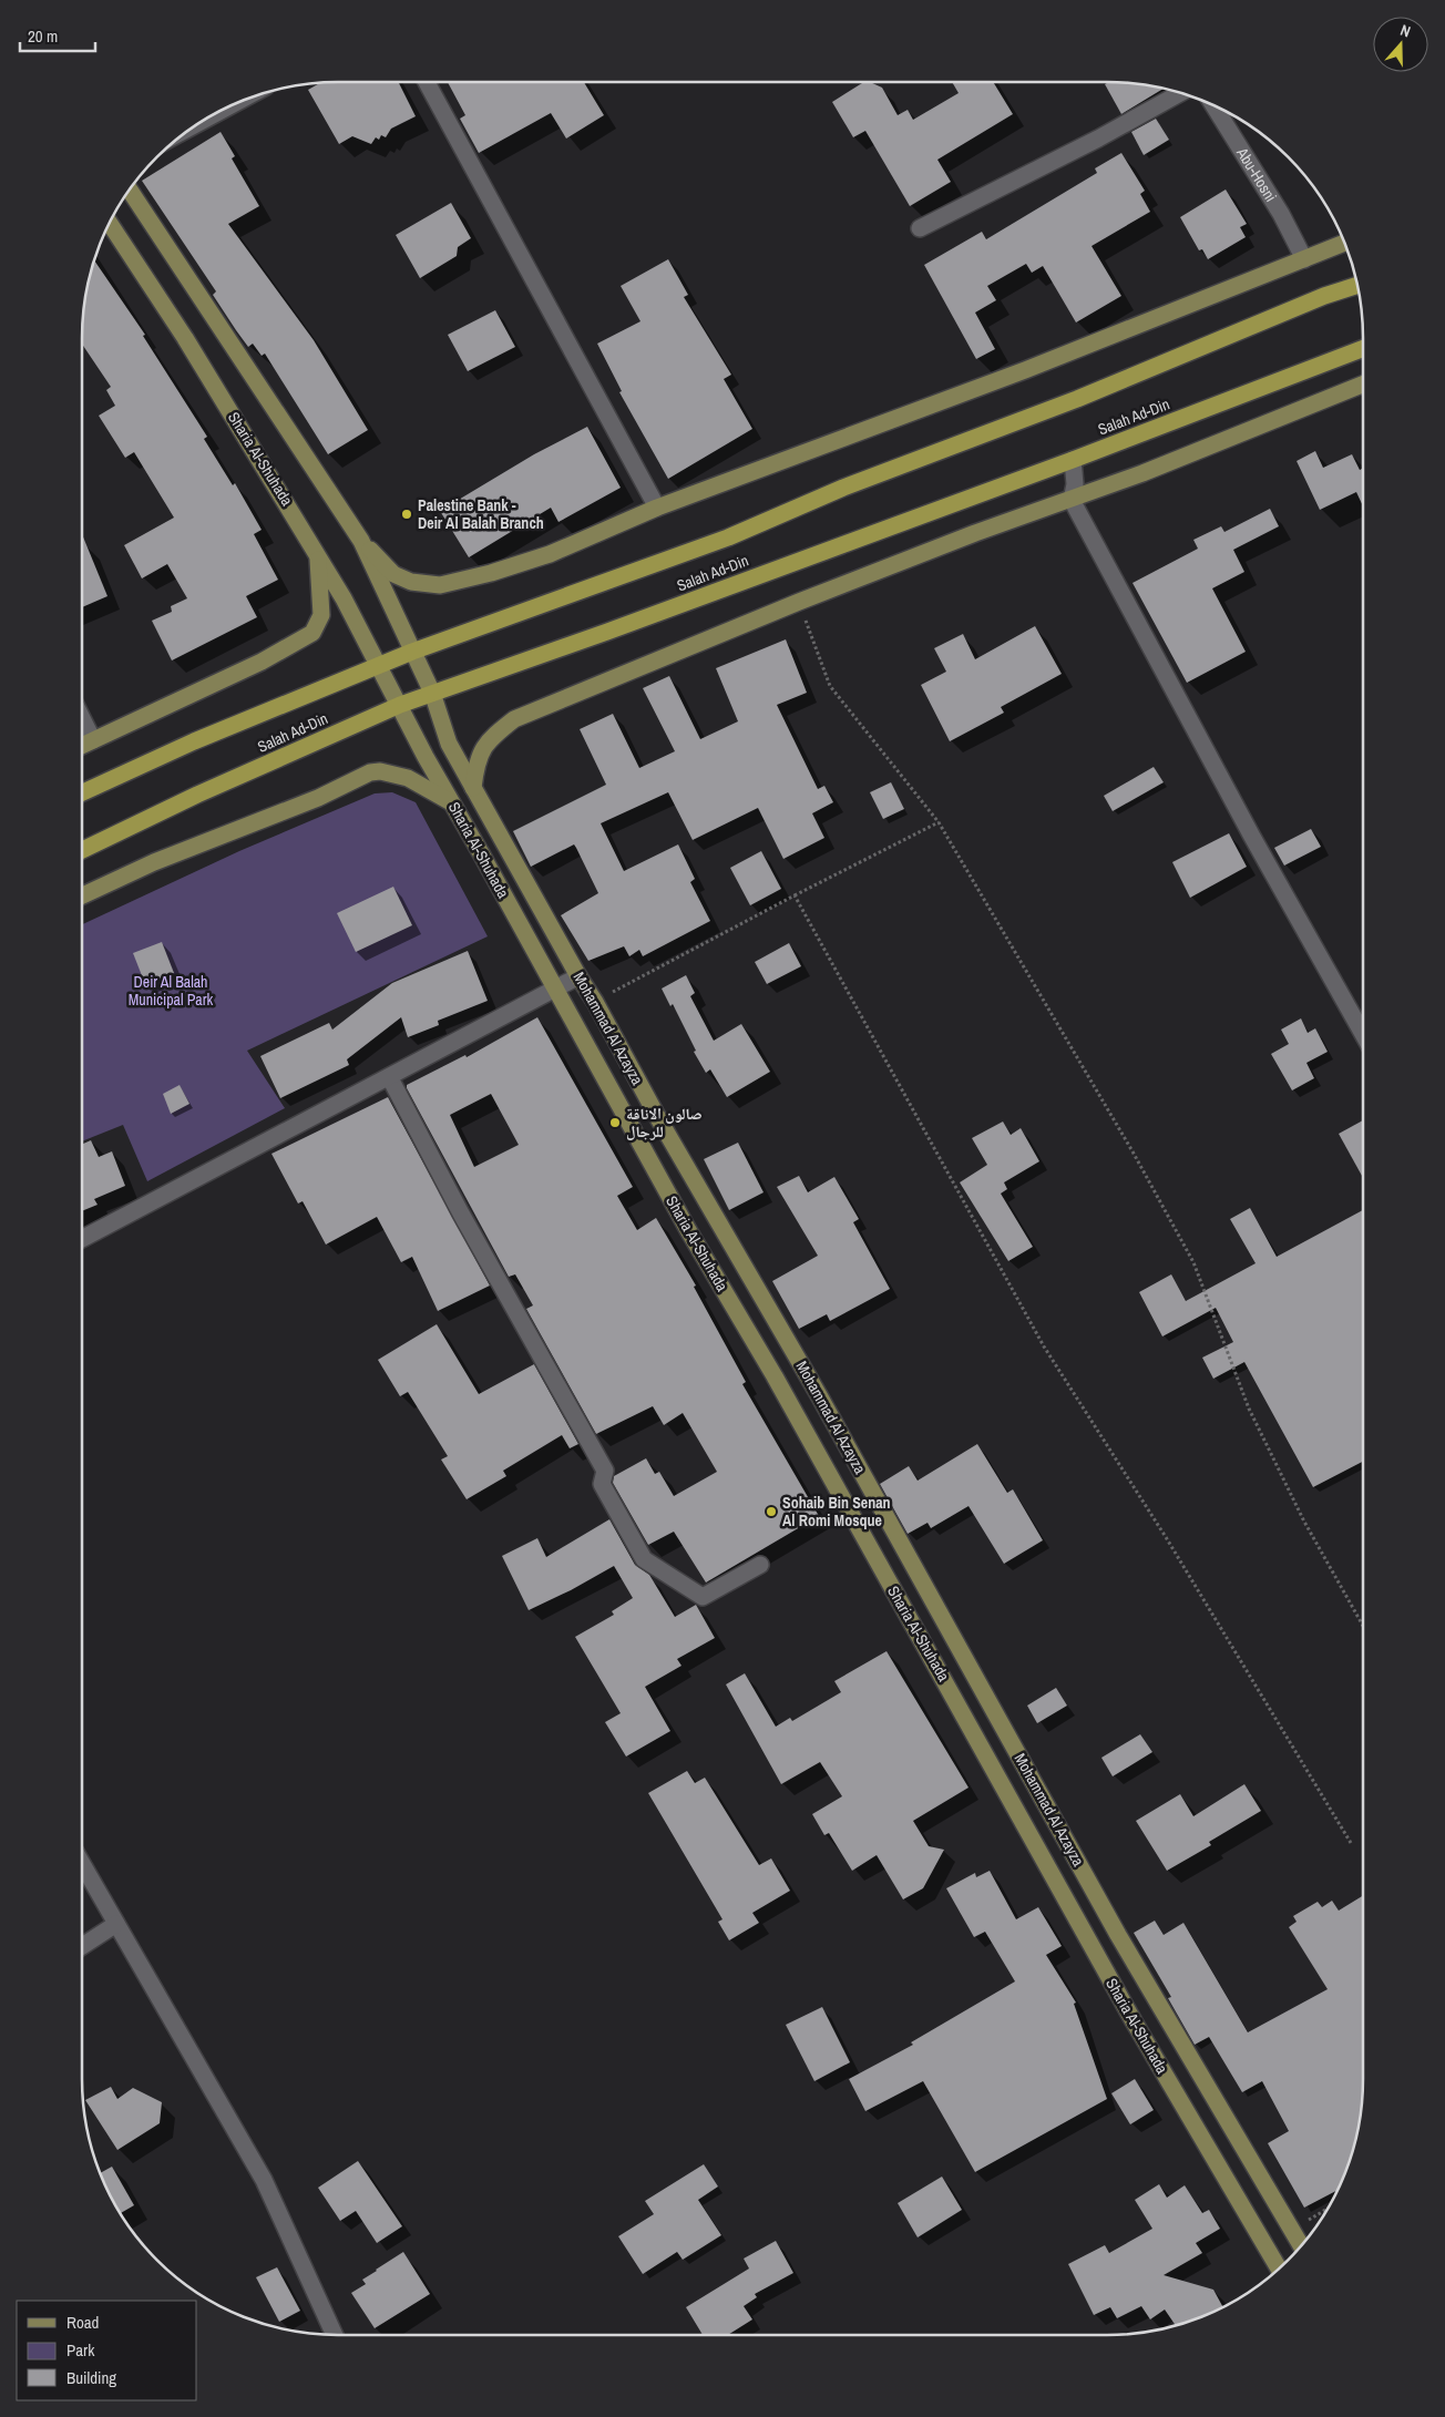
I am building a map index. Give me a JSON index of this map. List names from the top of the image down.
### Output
{
  "streets": {
    "highway": ["Salah Ad-Din"],
    "main road": ["Sharia Al-Shuhada", "Mohammad Al Azayza"],
    "street": ["Abu-Hosni"]
  },
  "crossings": [
    ["Salah Ad-Din", "Sharia Al-Shuhada"],
    ["Salah Ad-Din", "Mohammad Al Azayza"]
  ],
  "parks": ["Deir Al Balah Municipal Park"],
  "places": ["Palestine Bank - Deir Al Balah Branch", "صالون الاناقة للرجال", "Sohaib Bin Senan Al Romi Mosque"],
  "legend": ["Road", "Park", "Building"],
  "scale_bar": "20 m",
  "north": "top"
}
